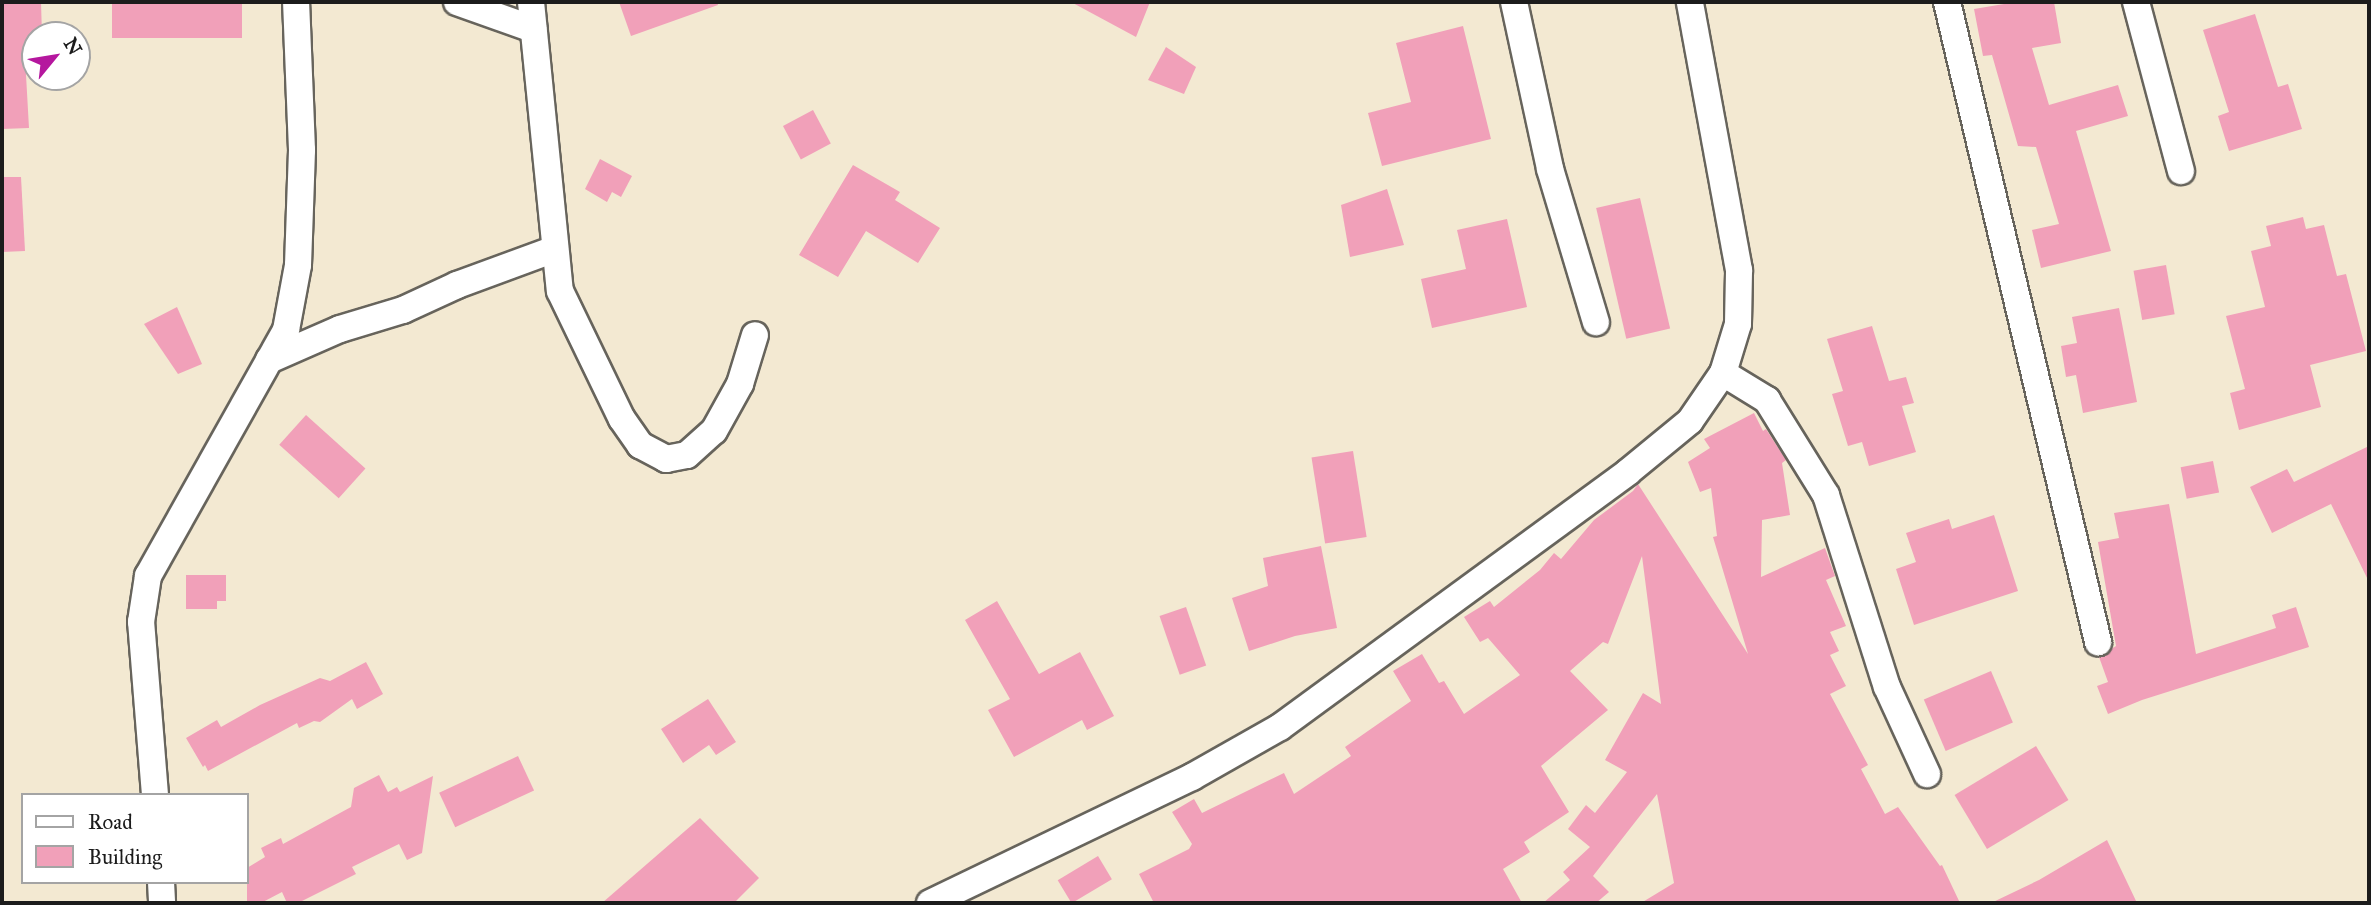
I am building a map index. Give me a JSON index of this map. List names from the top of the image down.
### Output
{
  "legend": ["Road", "Building"],
  "north": "top right"
}
